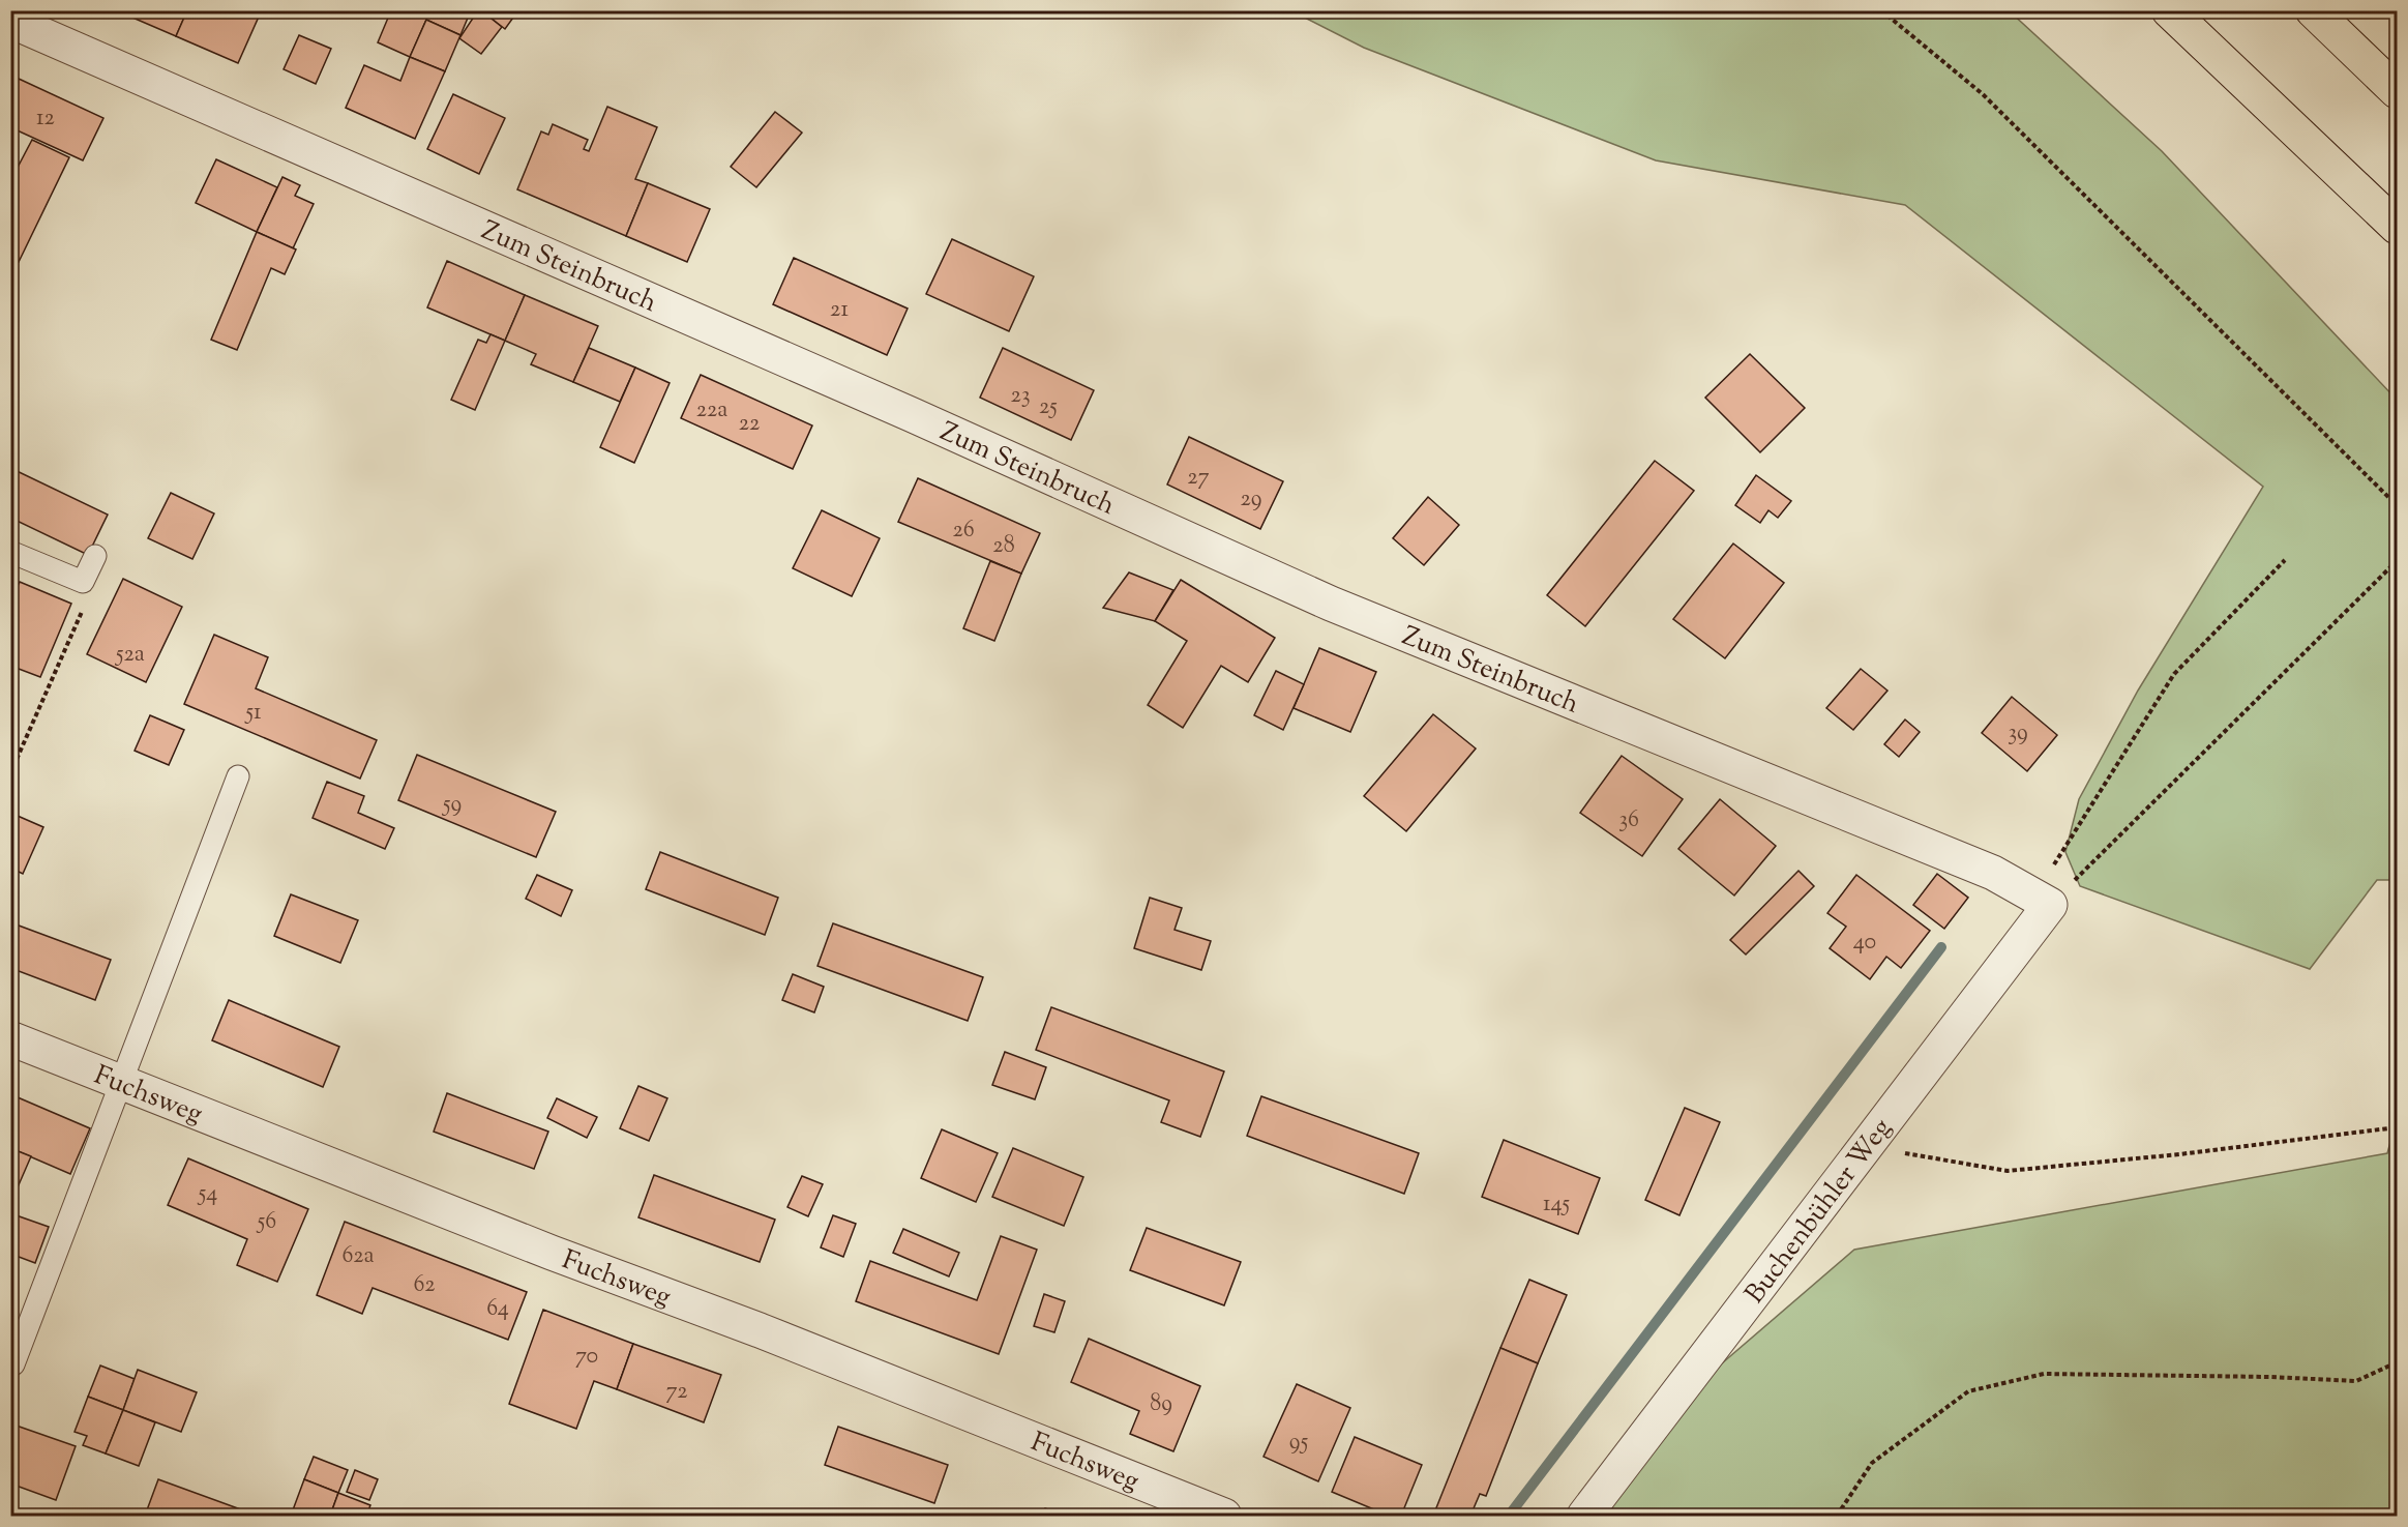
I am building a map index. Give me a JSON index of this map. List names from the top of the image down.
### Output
{
  "streets": {
    "street": ["Zum Steinbruch", "Fuchsweg", "Buchenbühler Weg"]
  },
  "crossings": [
    ["Zum Steinbruch", "Buchenbühler Weg"]
  ],
  "house_numbers": [
    "12",
    "21",
    "23",
    "25",
    "22a",
    "22",
    "27",
    "29",
    "26",
    "28",
    "52a",
    "51",
    "39",
    "59",
    "36",
    "40",
    "54",
    "145",
    "56",
    "62a",
    "62",
    "64",
    "70",
    "72",
    "89",
    "95"
  ]
}
